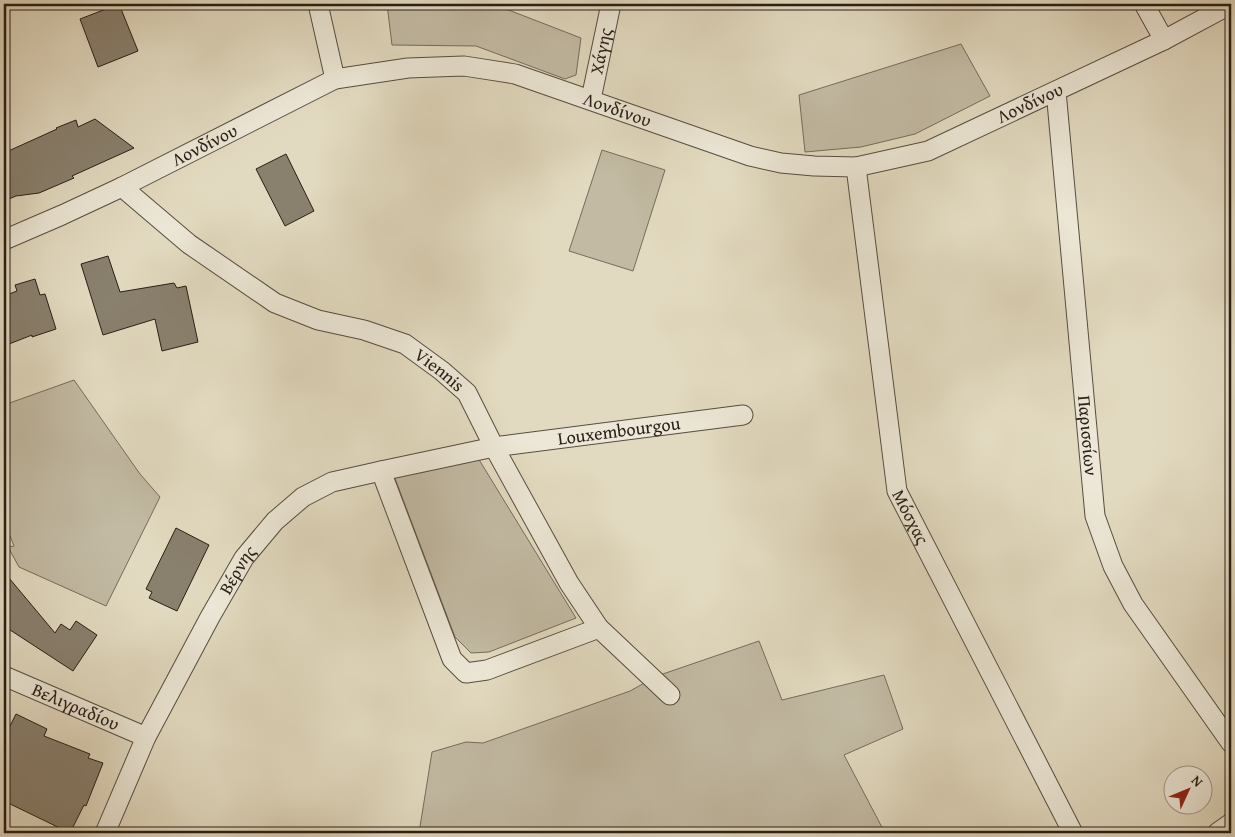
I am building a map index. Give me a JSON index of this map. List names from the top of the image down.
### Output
{
  "streets": {
    "street": [
      "Χάγης",
      "Λονδίνου",
      "Viennis",
      "Louxembourgou",
      "Παρισσίων",
      "Μόσχας",
      "Βέρνης",
      "Βελιγραδίου"
    ]
  },
  "crossings": [
    ["Χάγης", "Λονδίνου"],
    ["Λονδίνου", "Viennis"],
    ["Λονδίνου", "Παρισσίων"],
    ["Λονδίνου", "Μόσχας"],
    ["Viennis", "Louxembourgou"],
    ["Viennis", "Βέρνης"],
    ["Louxembourgou", "Βέρνης"],
    ["Βέρνης", "Βελιγραδίου"]
  ],
  "north": "top right"
}
